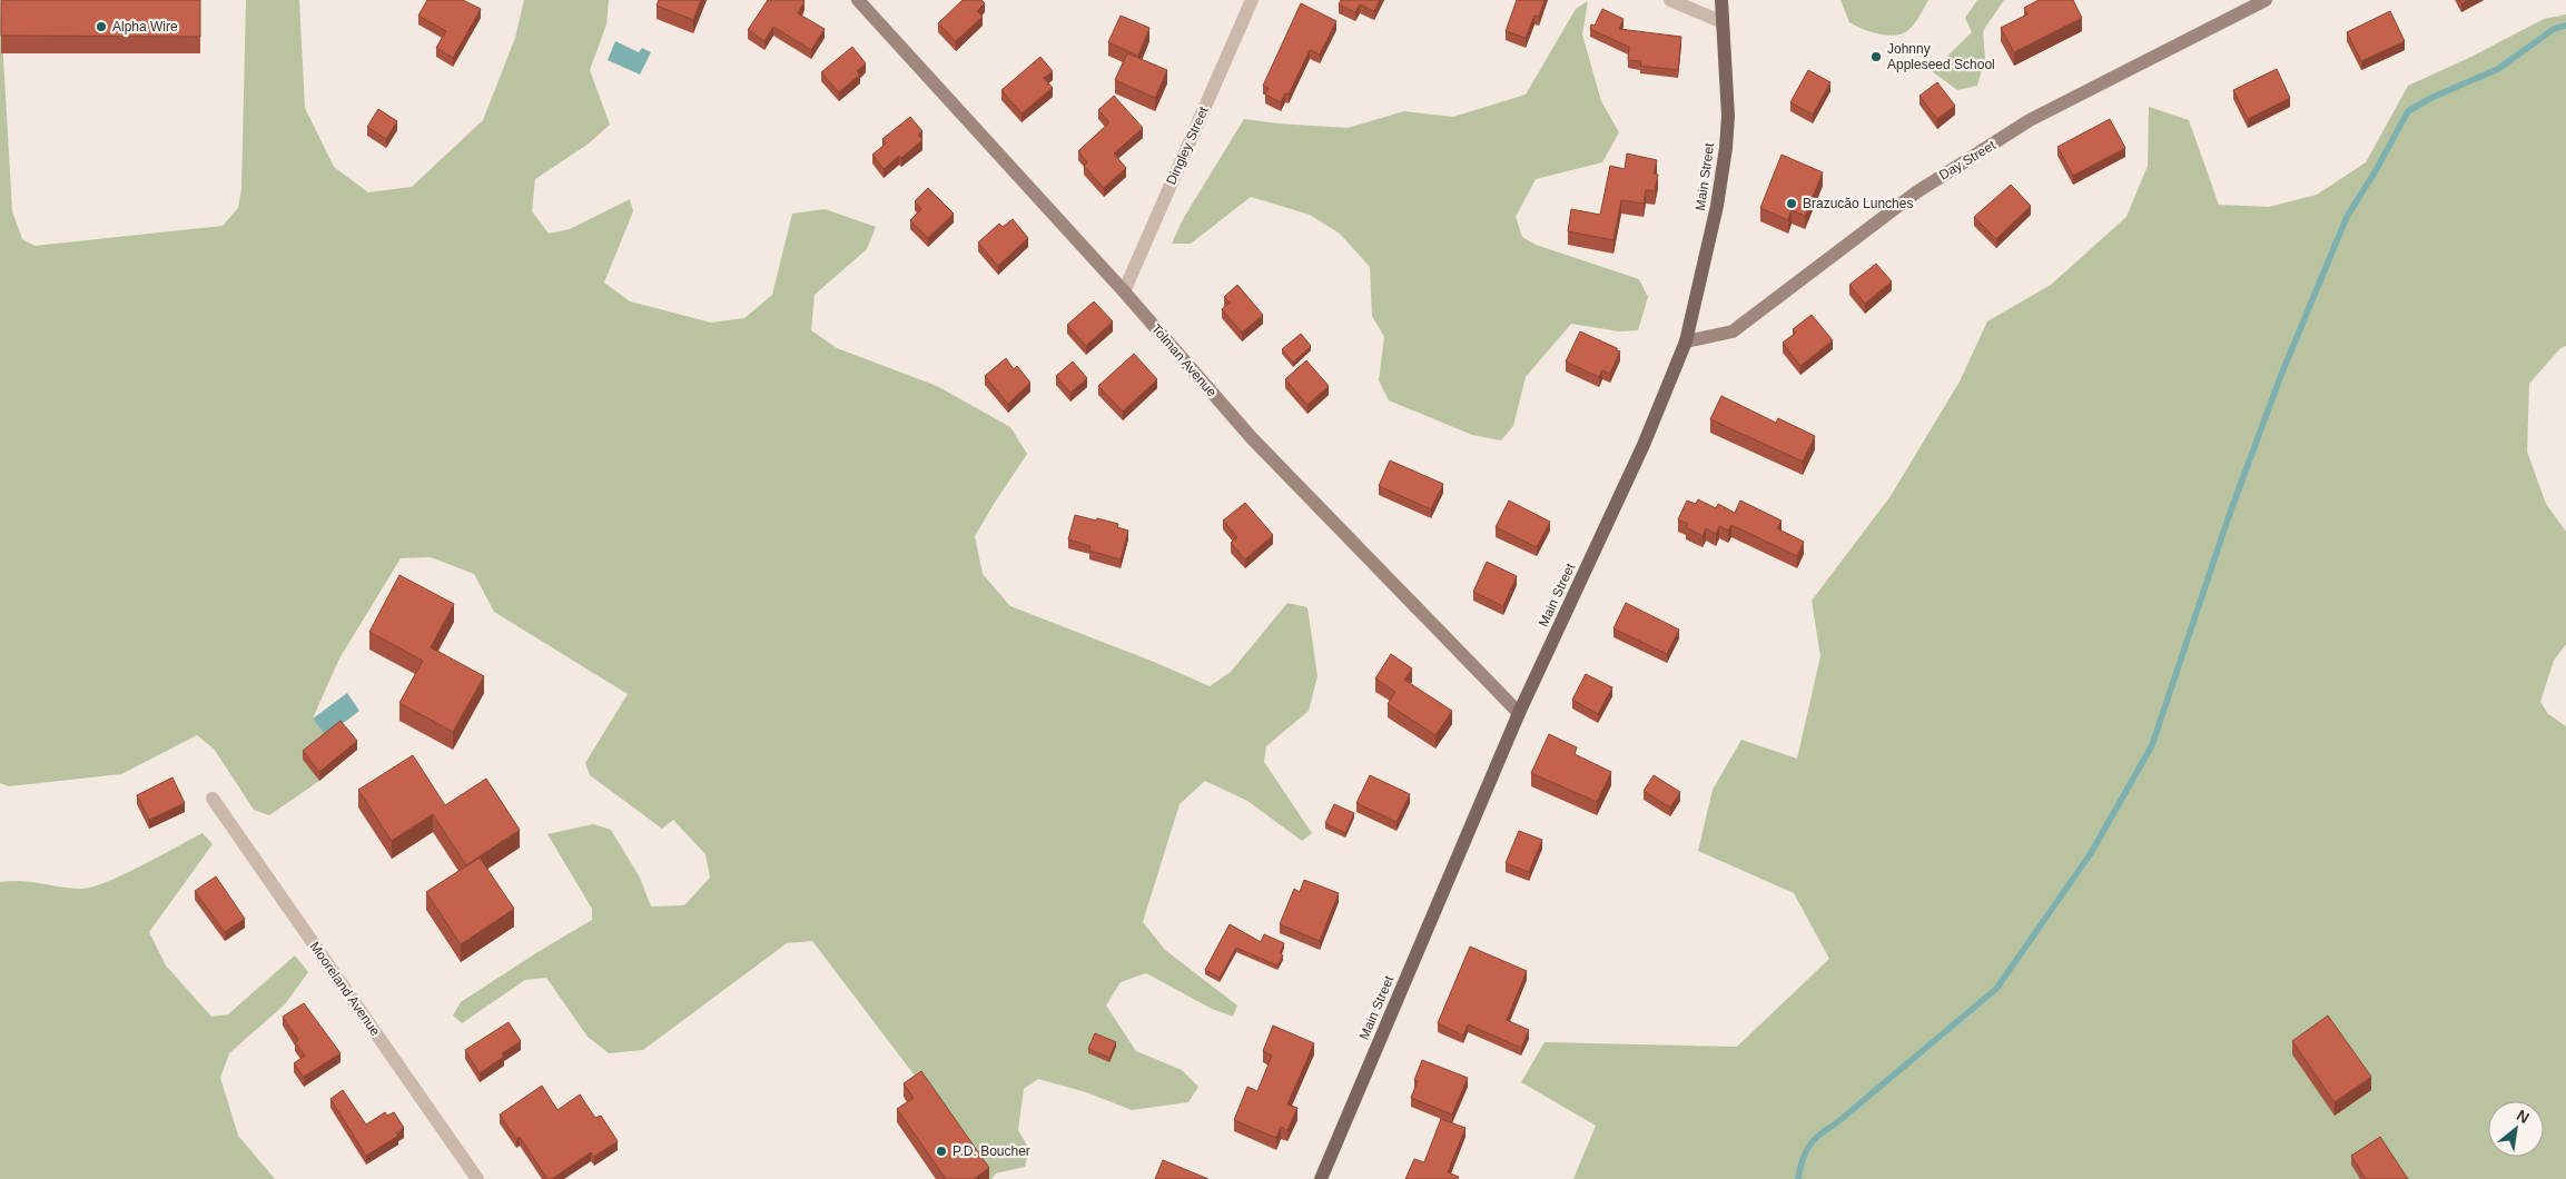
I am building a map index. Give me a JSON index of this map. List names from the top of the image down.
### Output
{
  "streets": {
    "main road": ["Main Street"],
    "street": [
      "Dingley Street",
      "Day Street",
      "Tolman Avenue",
      "Mooreland Avenue"
    ]
  },
  "crossings": [
    ["Dingley Street", "Tolman Avenue"],
    ["Day Street", "Main Street"],
    ["Main Street", "Tolman Avenue"]
  ],
  "places": [
    "Alpha Wire",
    "Johnny Appleseed School",
    "Brazucăo Lunches",
    "P.D. Boucher"
  ],
  "north": "top right"
}
